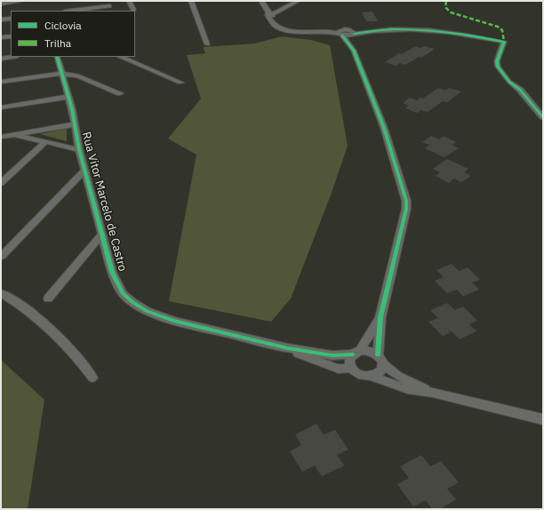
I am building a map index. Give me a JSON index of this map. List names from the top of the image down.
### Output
{
  "streets": {
    "street": ["Rua Vitor Marcelo de Castro"]
  },
  "legend": ["Ciclovia", "Trilha"]
}
